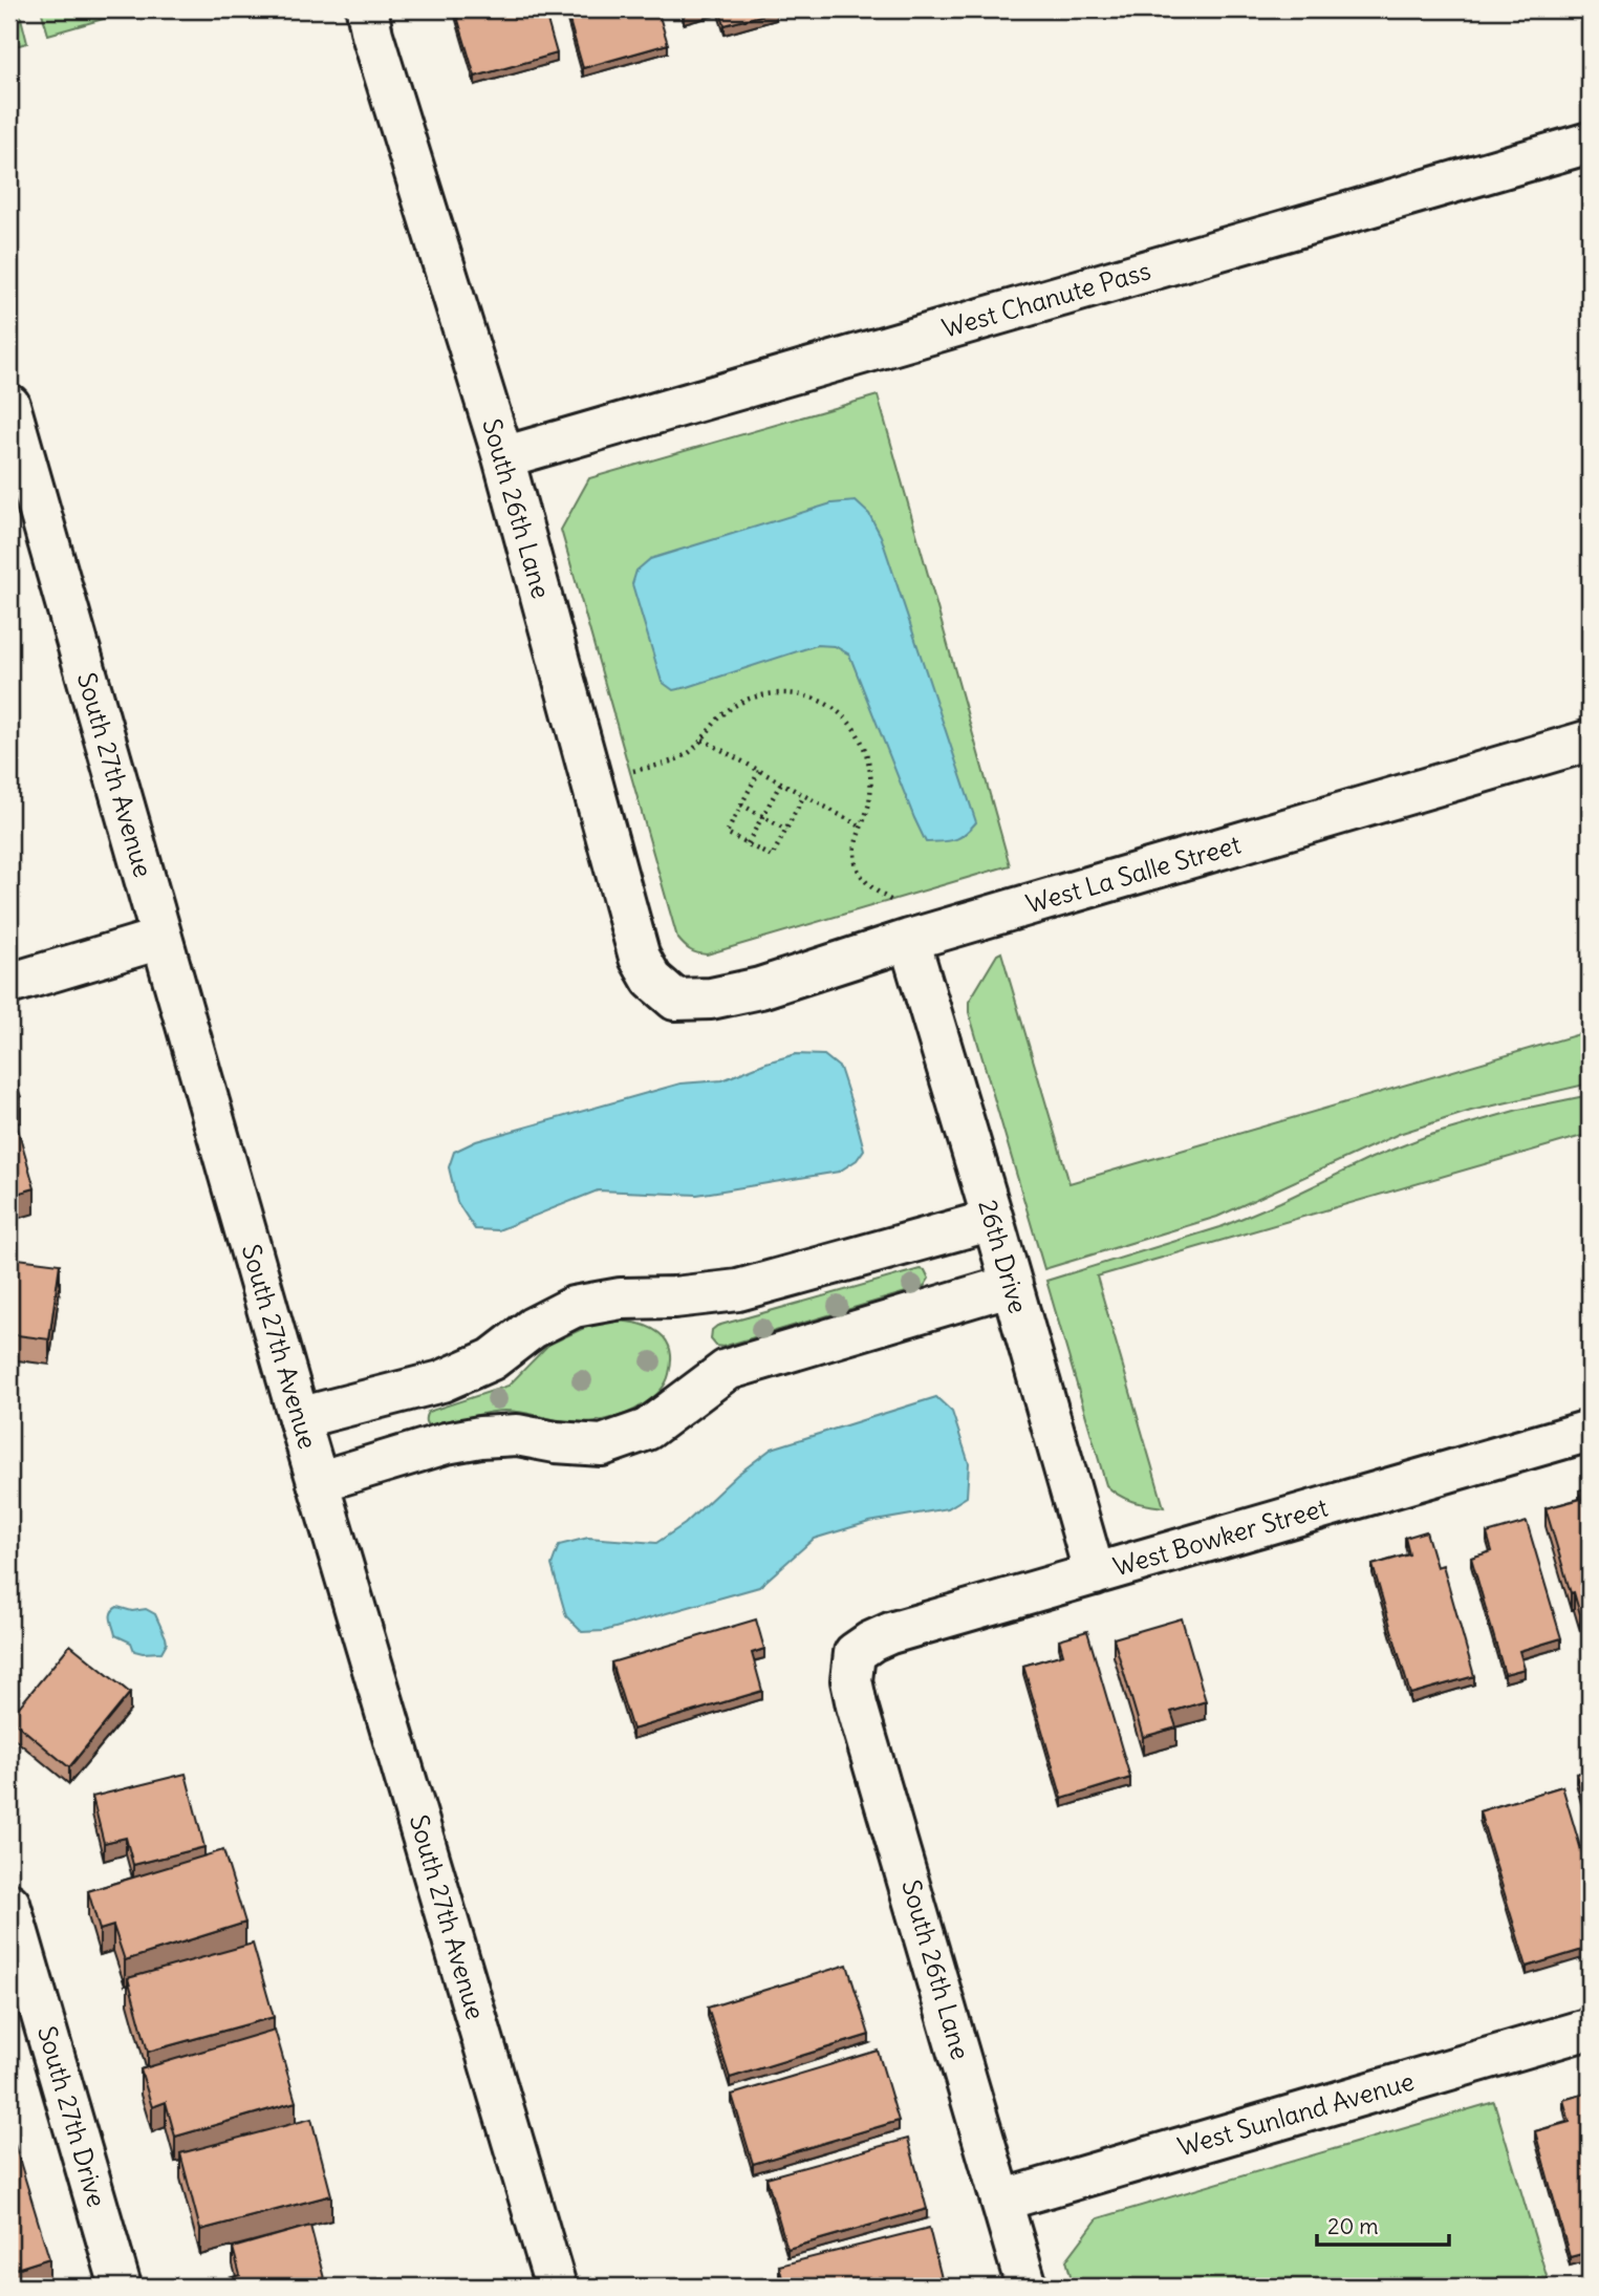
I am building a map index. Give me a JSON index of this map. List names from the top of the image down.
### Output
{
  "streets": {
    "street": [
      "West Chanute Pass",
      "South 26th Lane",
      "South 27th Avenue",
      "West La Salle Street",
      "26th Drive",
      "West Bowker Street",
      "West Sunland Avenue",
      "South 27th Drive"
    ]
  },
  "crossings": [
    ["West Chanute Pass", "South 26th Lane"],
    ["South 26th Lane", "West La Salle Street"],
    ["South 26th Lane", "West Bowker Street"],
    ["South 26th Lane", "West Sunland Avenue"],
    ["West La Salle Street", "26th Drive"],
    ["26th Drive", "West Bowker Street"]
  ],
  "scale_bar": "20 m"
}
